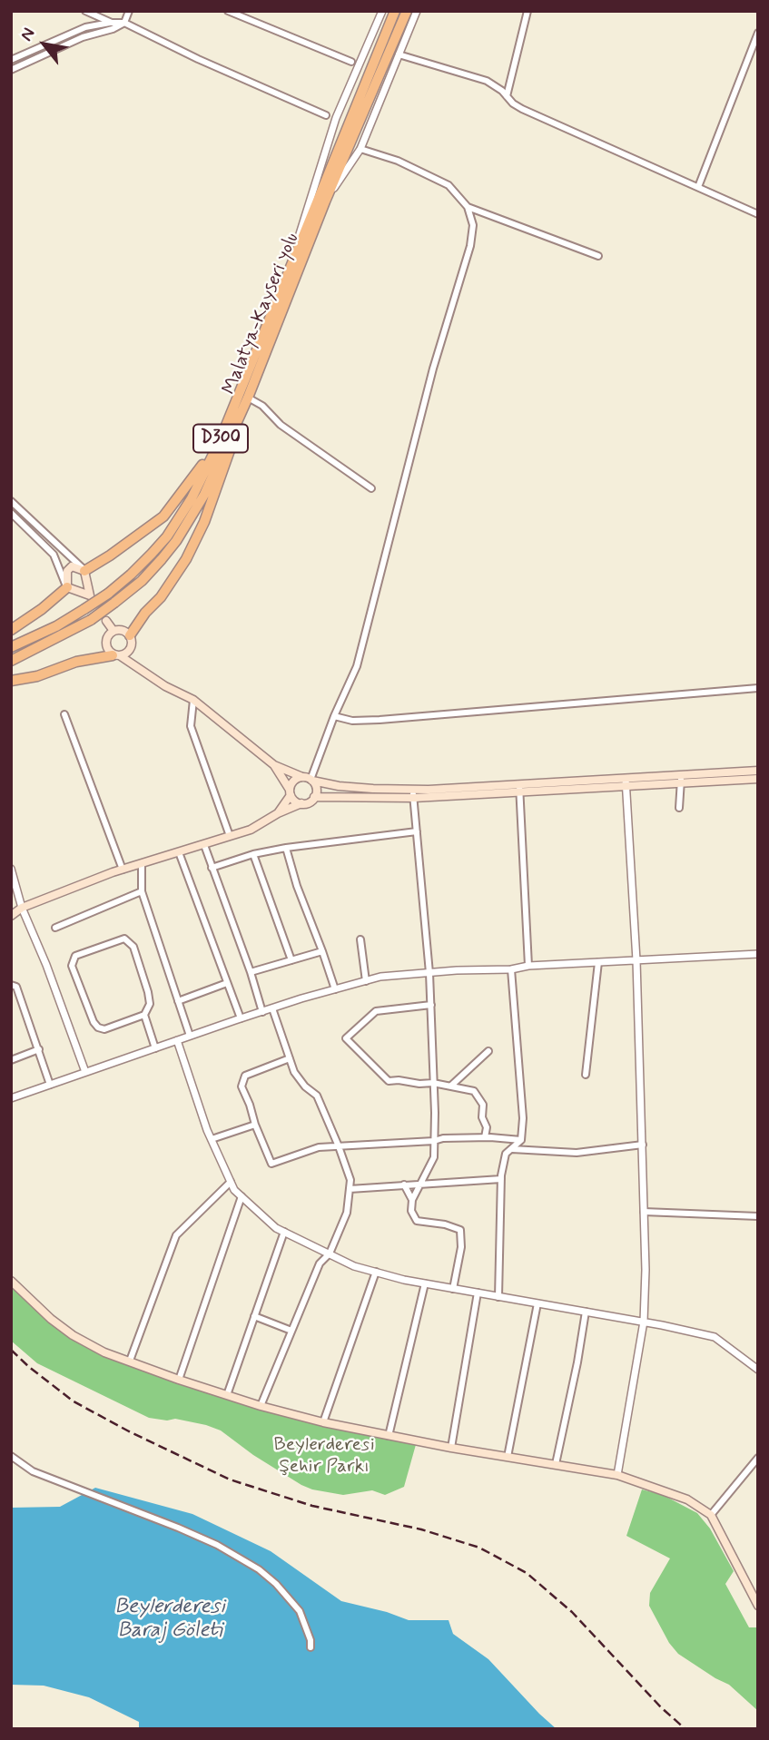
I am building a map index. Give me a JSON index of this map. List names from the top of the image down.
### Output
{
  "streets": {
    "highway": ["Malatya-Kayseri yolu", "D300"]
  },
  "water": ["Beylerderesi Baraj Göleti"],
  "parks": ["Beylerderesi Şehir Parkı"],
  "north": "top left"
}
